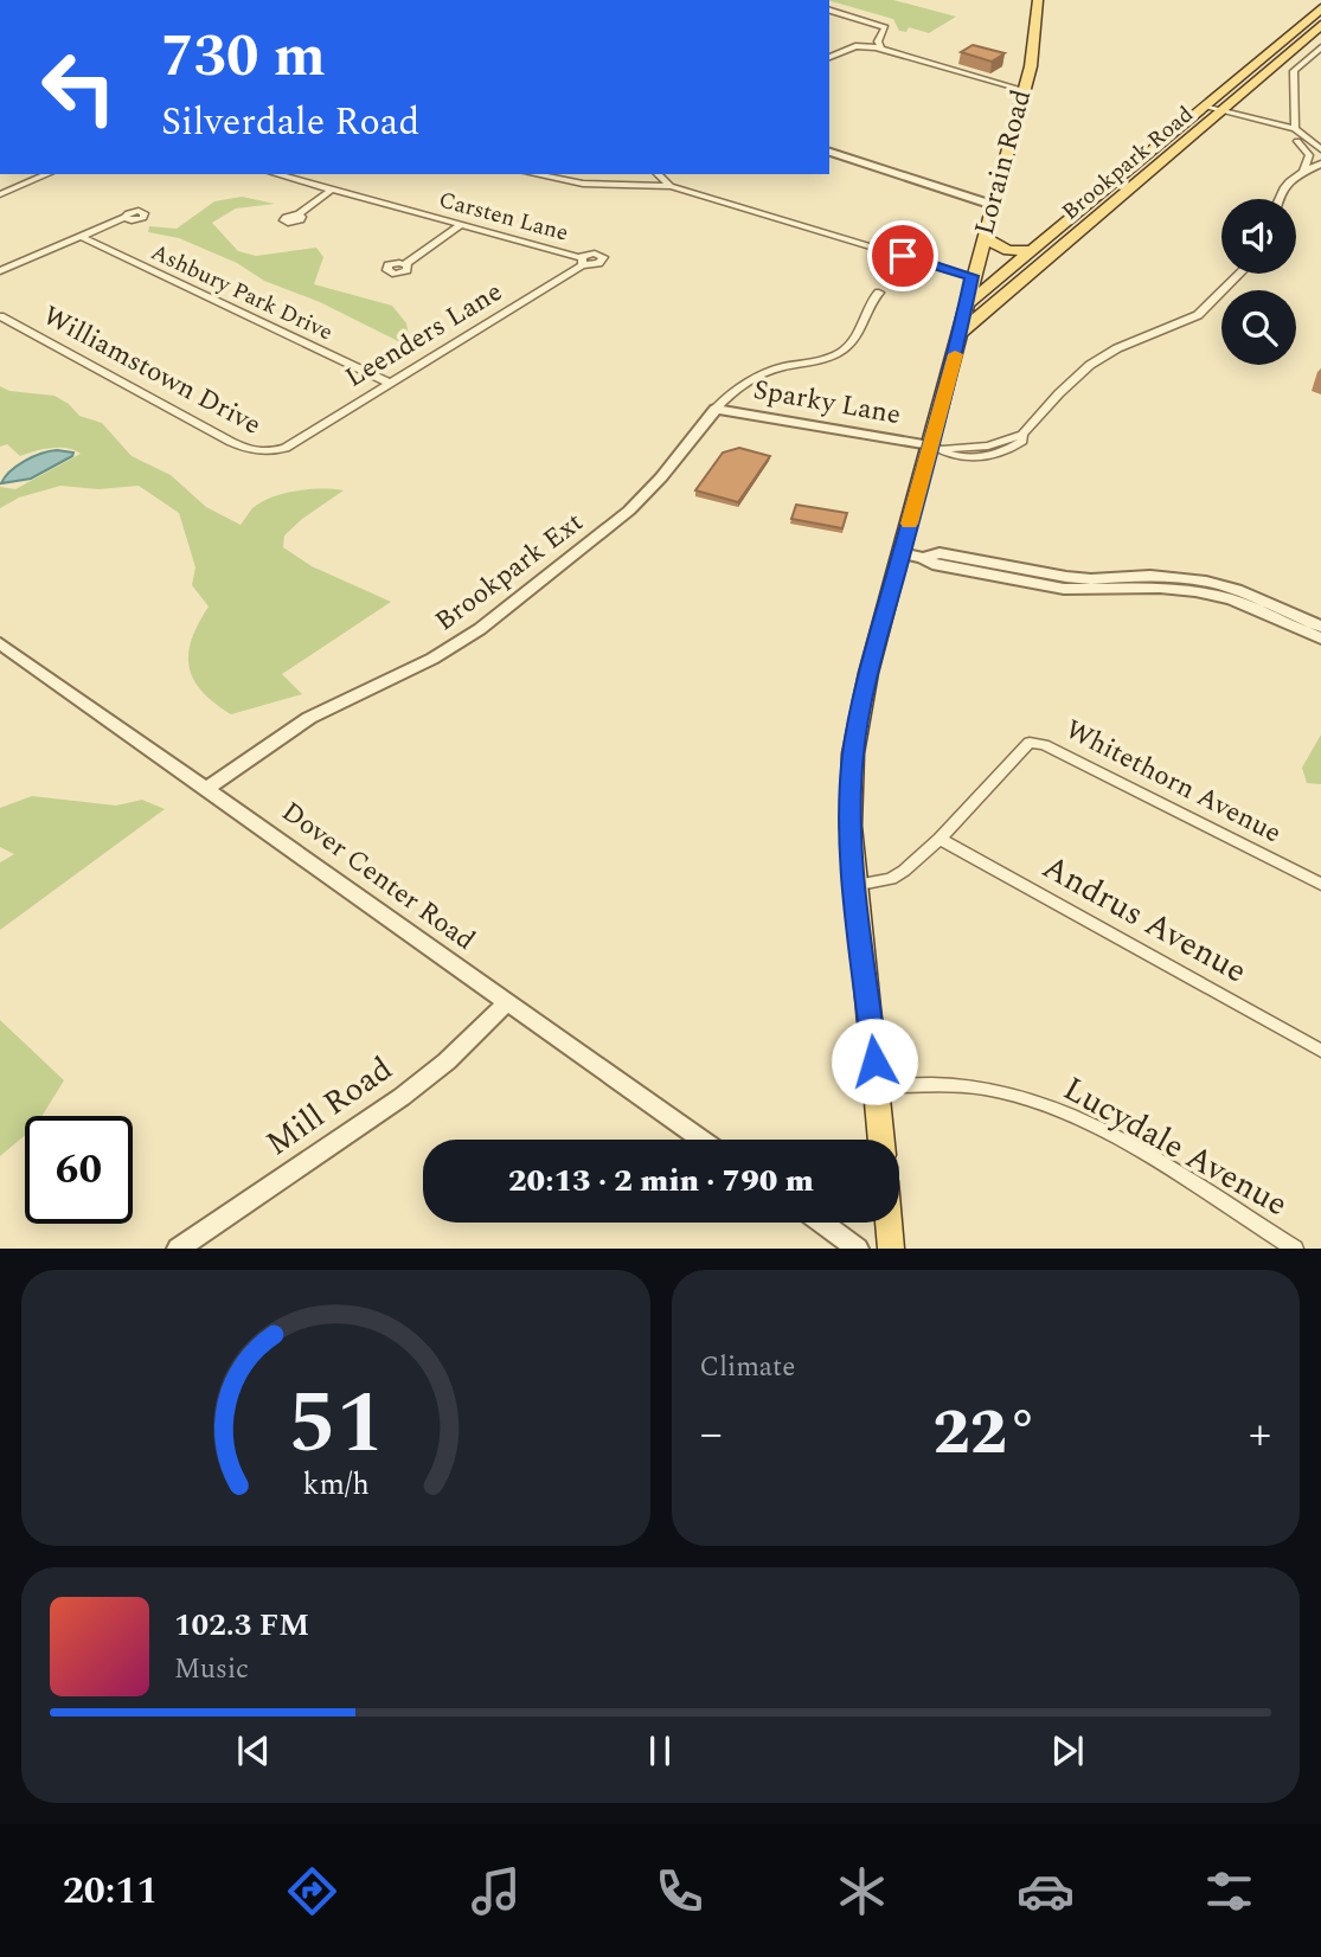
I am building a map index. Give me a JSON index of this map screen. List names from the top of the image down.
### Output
{
  "streets": {
    "main road": ["Lorain Road", "Brookpark Road"],
    "street": [
      "Carsten Lane",
      "Ashbury Park Drive",
      "Leenders Lane",
      "Williamstown Drive",
      "Sparky Lane",
      "Brookpark Ext",
      "Whitethorn Avenue",
      "Dover Center Road",
      "Andrus Avenue",
      "Mill Road",
      "Lucydale Avenue"
    ]
  },
  "crossings": [
    ["Lorain Road", "Brookpark Road"],
    ["Lorain Road", "Sparky Lane"],
    ["Lorain Road", "Whitethorn Avenue"],
    ["Lorain Road", "Lucydale Avenue"],
    ["Carsten Lane", "Leenders Lane"],
    ["Ashbury Park Drive", "Leenders Lane"],
    ["Leenders Lane", "Williamstown Drive"],
    ["Sparky Lane", "Brookpark Ext"],
    ["Brookpark Ext", "Dover Center Road"],
    ["Whitethorn Avenue", "Andrus Avenue"],
    ["Dover Center Road", "Mill Road"]
  ],
  "page": {
    "turn": ["730 m", "Silverdale Road"],
    "limit": "60",
    "trip": "20:13 · 2 min · 790 m",
    "tile": "Climate",
    "heat": ["−", "22°", "+"],
    "song": ["102.3 FM", "Music"],
    "tabs": "20:11",
    "gauge": ["51", "km/h"]
  }
}
